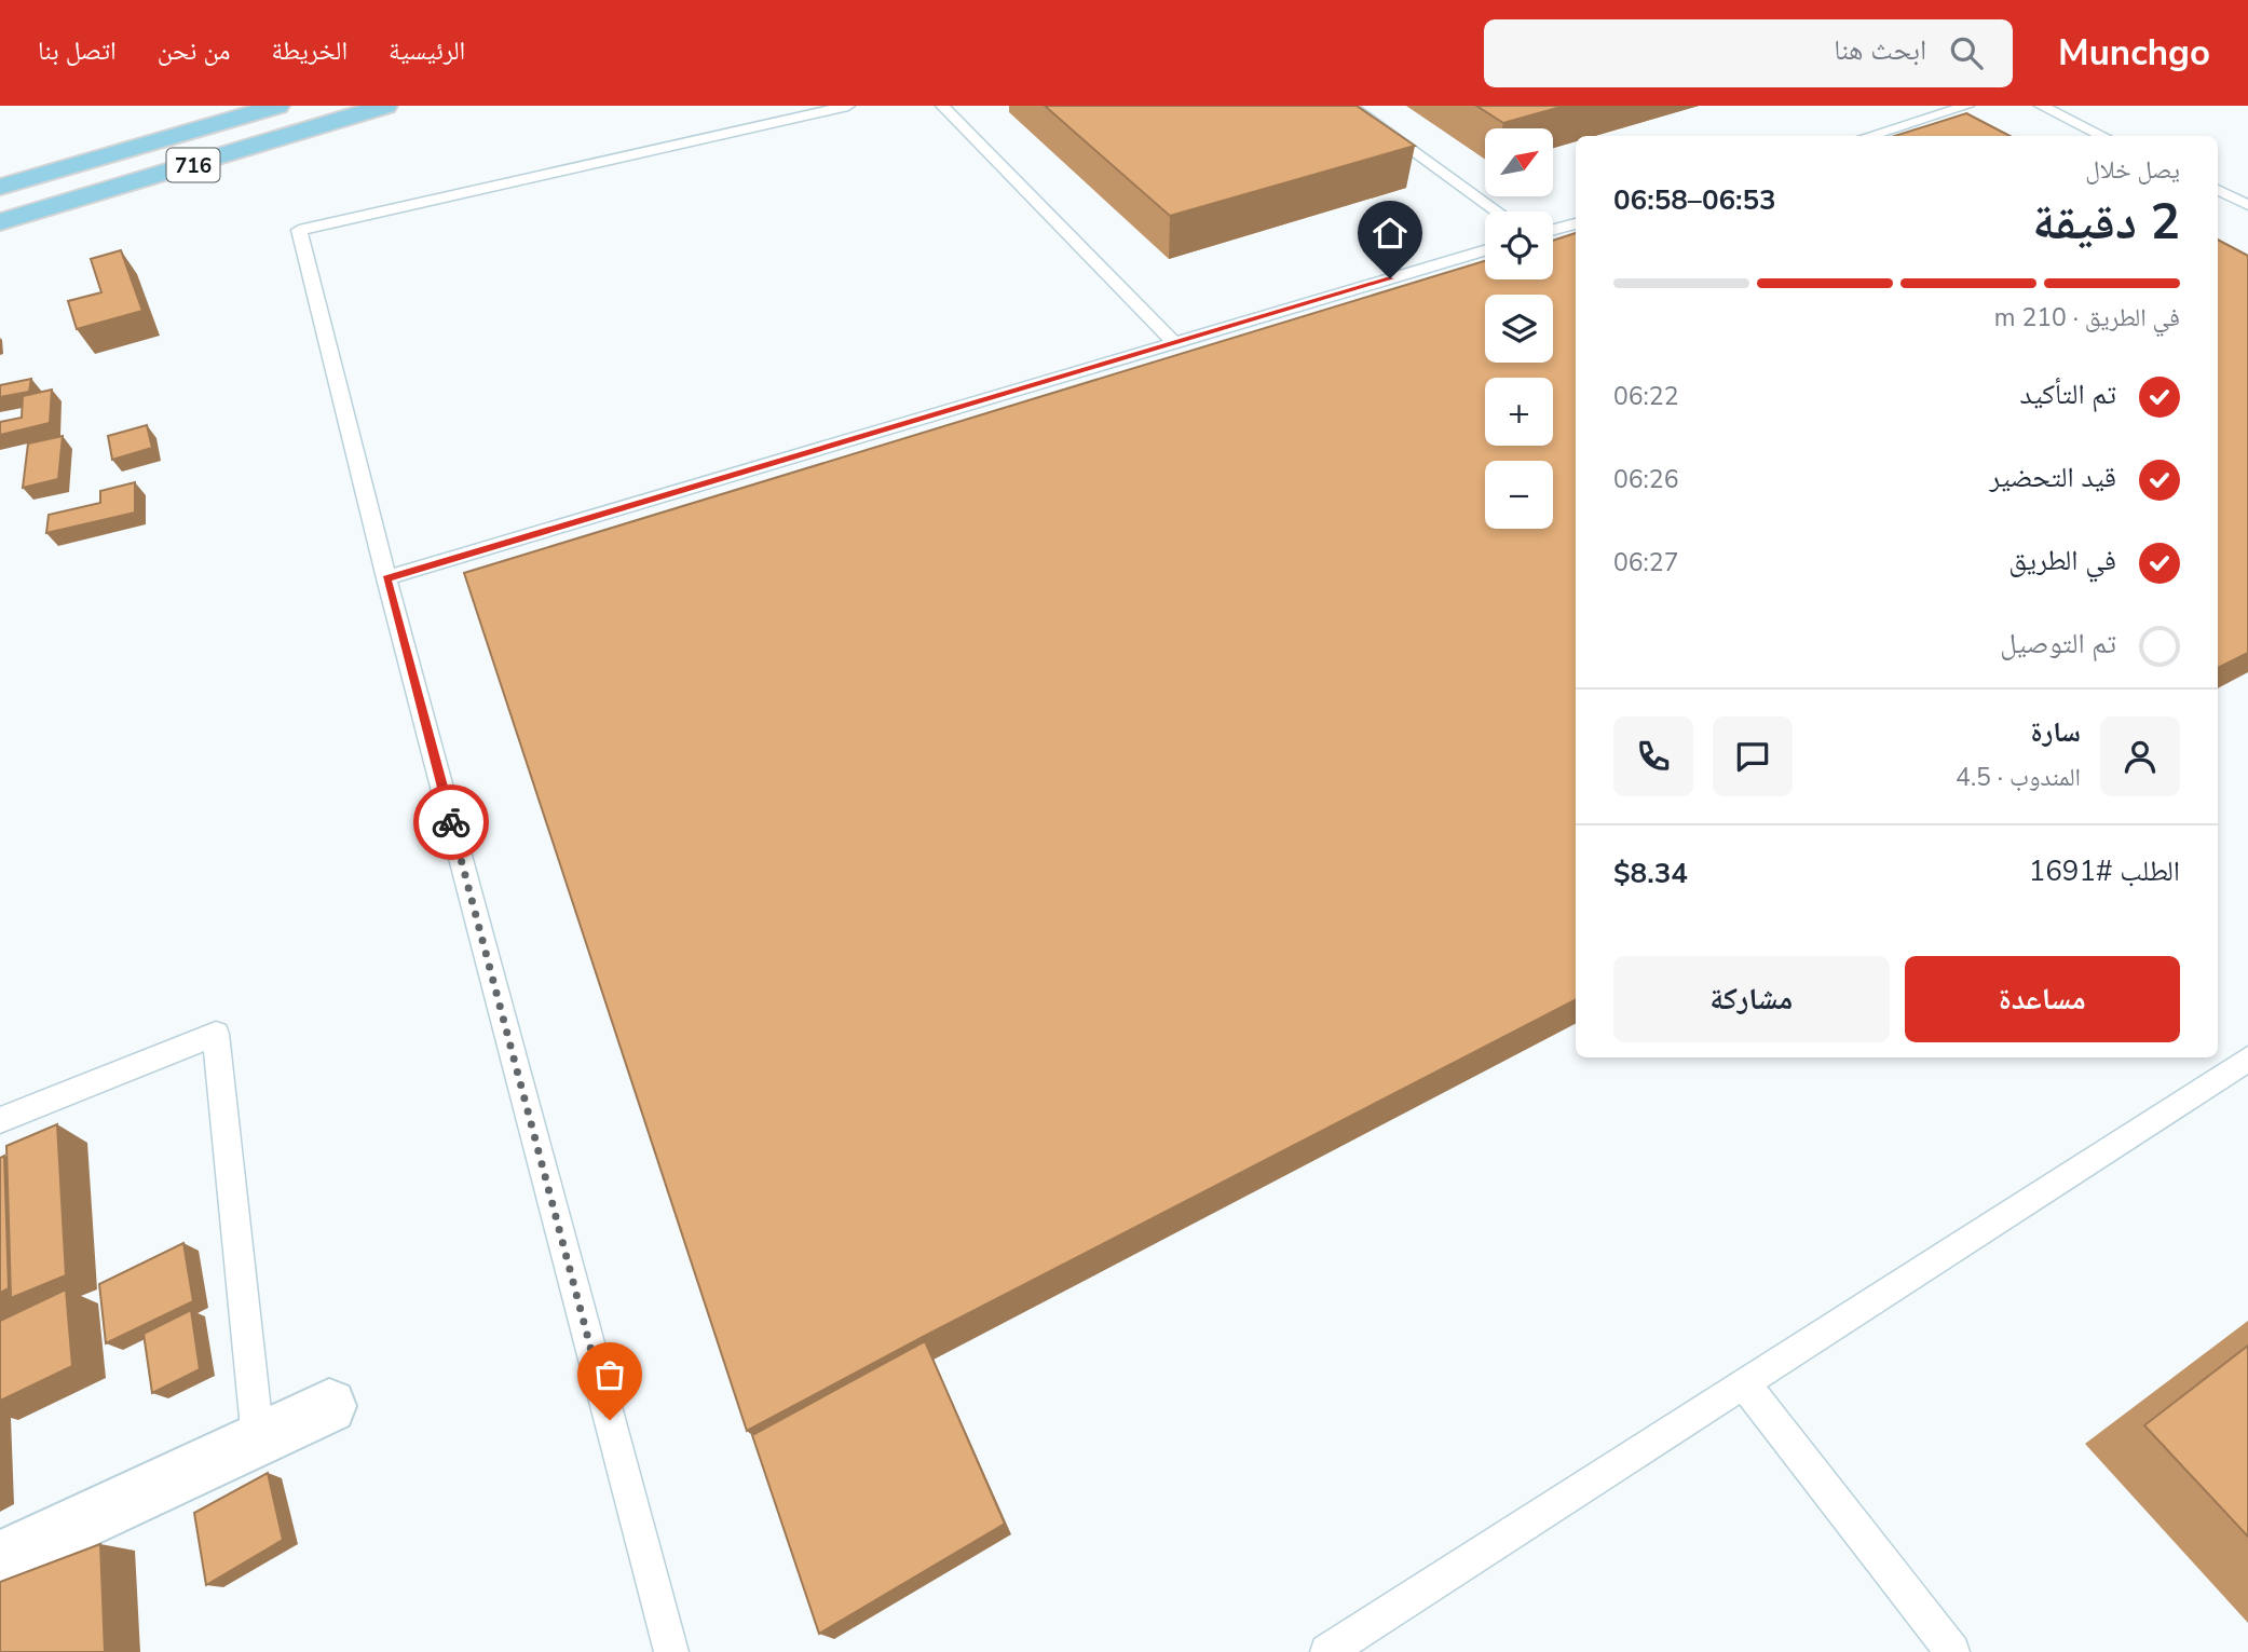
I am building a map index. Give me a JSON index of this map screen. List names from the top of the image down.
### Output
{
  "streets": {
    "main road": ["716"]
  },
  "north": "top right",
  "page": {
    "header": "Munchgo",
    "search": "ابحث هنا",
    "nav": [
      "الرئيسية",
      "الخريطة",
      "من نحن",
      "اتصل بنا"
    ],
    "map_buttons": ["+", "−"],
    "heading": ["2 دقيقة", "يصل خلال", "06:53–06:58"],
    "panel": [
      "سارة",
      "المندوب · 4.5",
      "الطلب #1691",
      "$8.34"
    ],
    "bar": "في الطريق · 210 m",
    "list": [
      ["تم التأكيد", "06:22"],
      ["قيد التحضير", "06:26"],
      ["في الطريق", "06:27"],
      "تم التوصيل"
    ],
    "buttons": ["مساعدة", "مشاركة"]
  }
}
